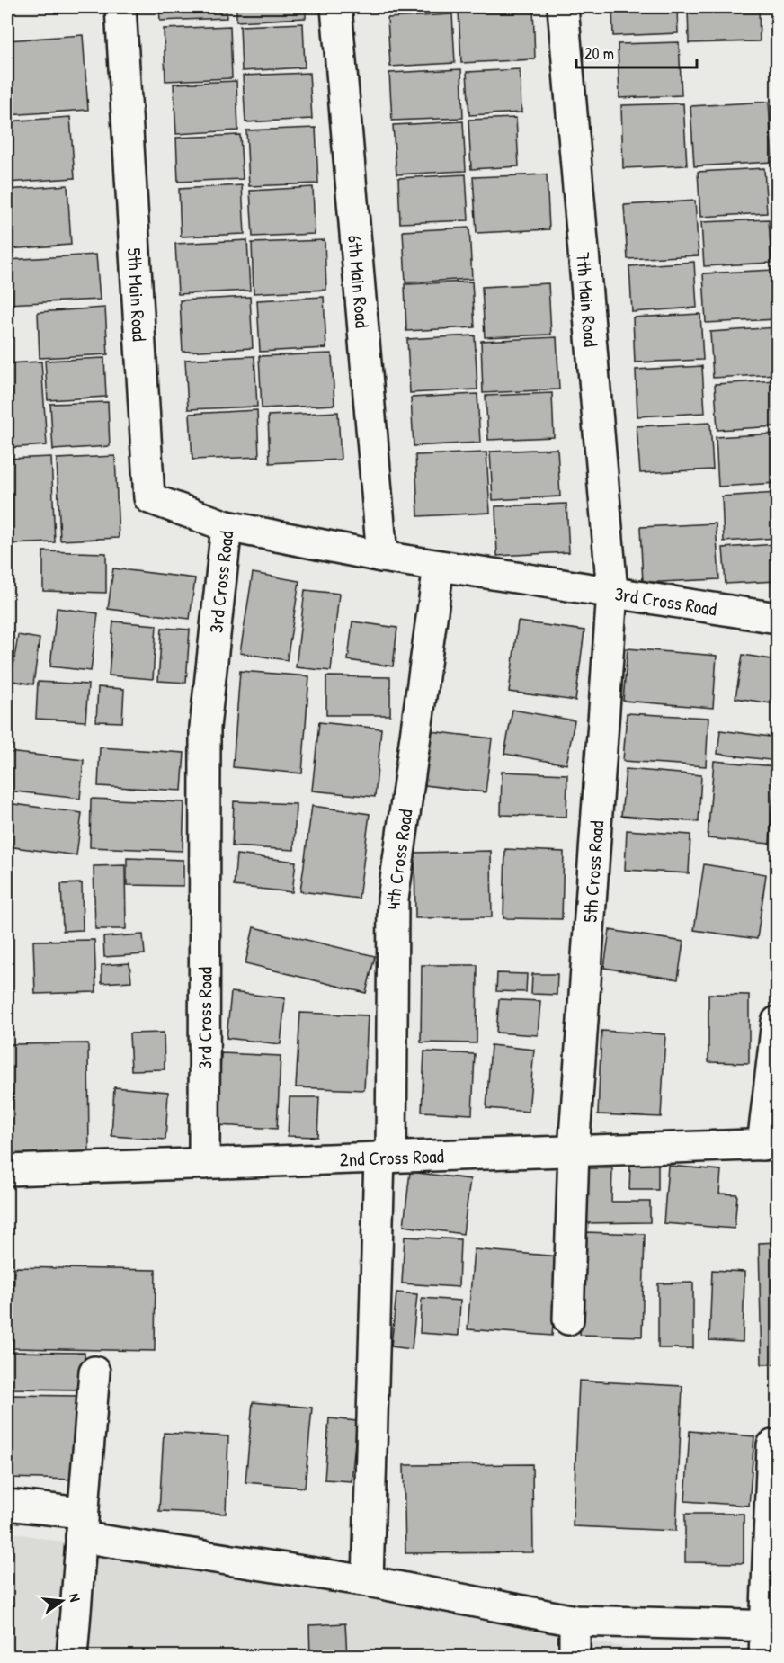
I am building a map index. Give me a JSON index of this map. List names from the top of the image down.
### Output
{
  "streets": {
    "street": [
      "6th Main Road",
      "5th Main Road",
      "7th Main Road",
      "3rd Cross Road",
      "4th Cross Road",
      "5th Cross Road",
      "2nd Cross Road"
    ]
  },
  "crossings": [
    ["6th Main Road", "3rd Cross Road"],
    ["5th Main Road", "3rd Cross Road"],
    ["7th Main Road", "3rd Cross Road"],
    ["7th Main Road", "5th Cross Road"],
    ["3rd Cross Road", "4th Cross Road"],
    ["3rd Cross Road", "5th Cross Road"],
    ["3rd Cross Road", "2nd Cross Road"],
    ["4th Cross Road", "2nd Cross Road"],
    ["5th Cross Road", "2nd Cross Road"]
  ],
  "scale_bar": "20 m",
  "north": "right"
}
